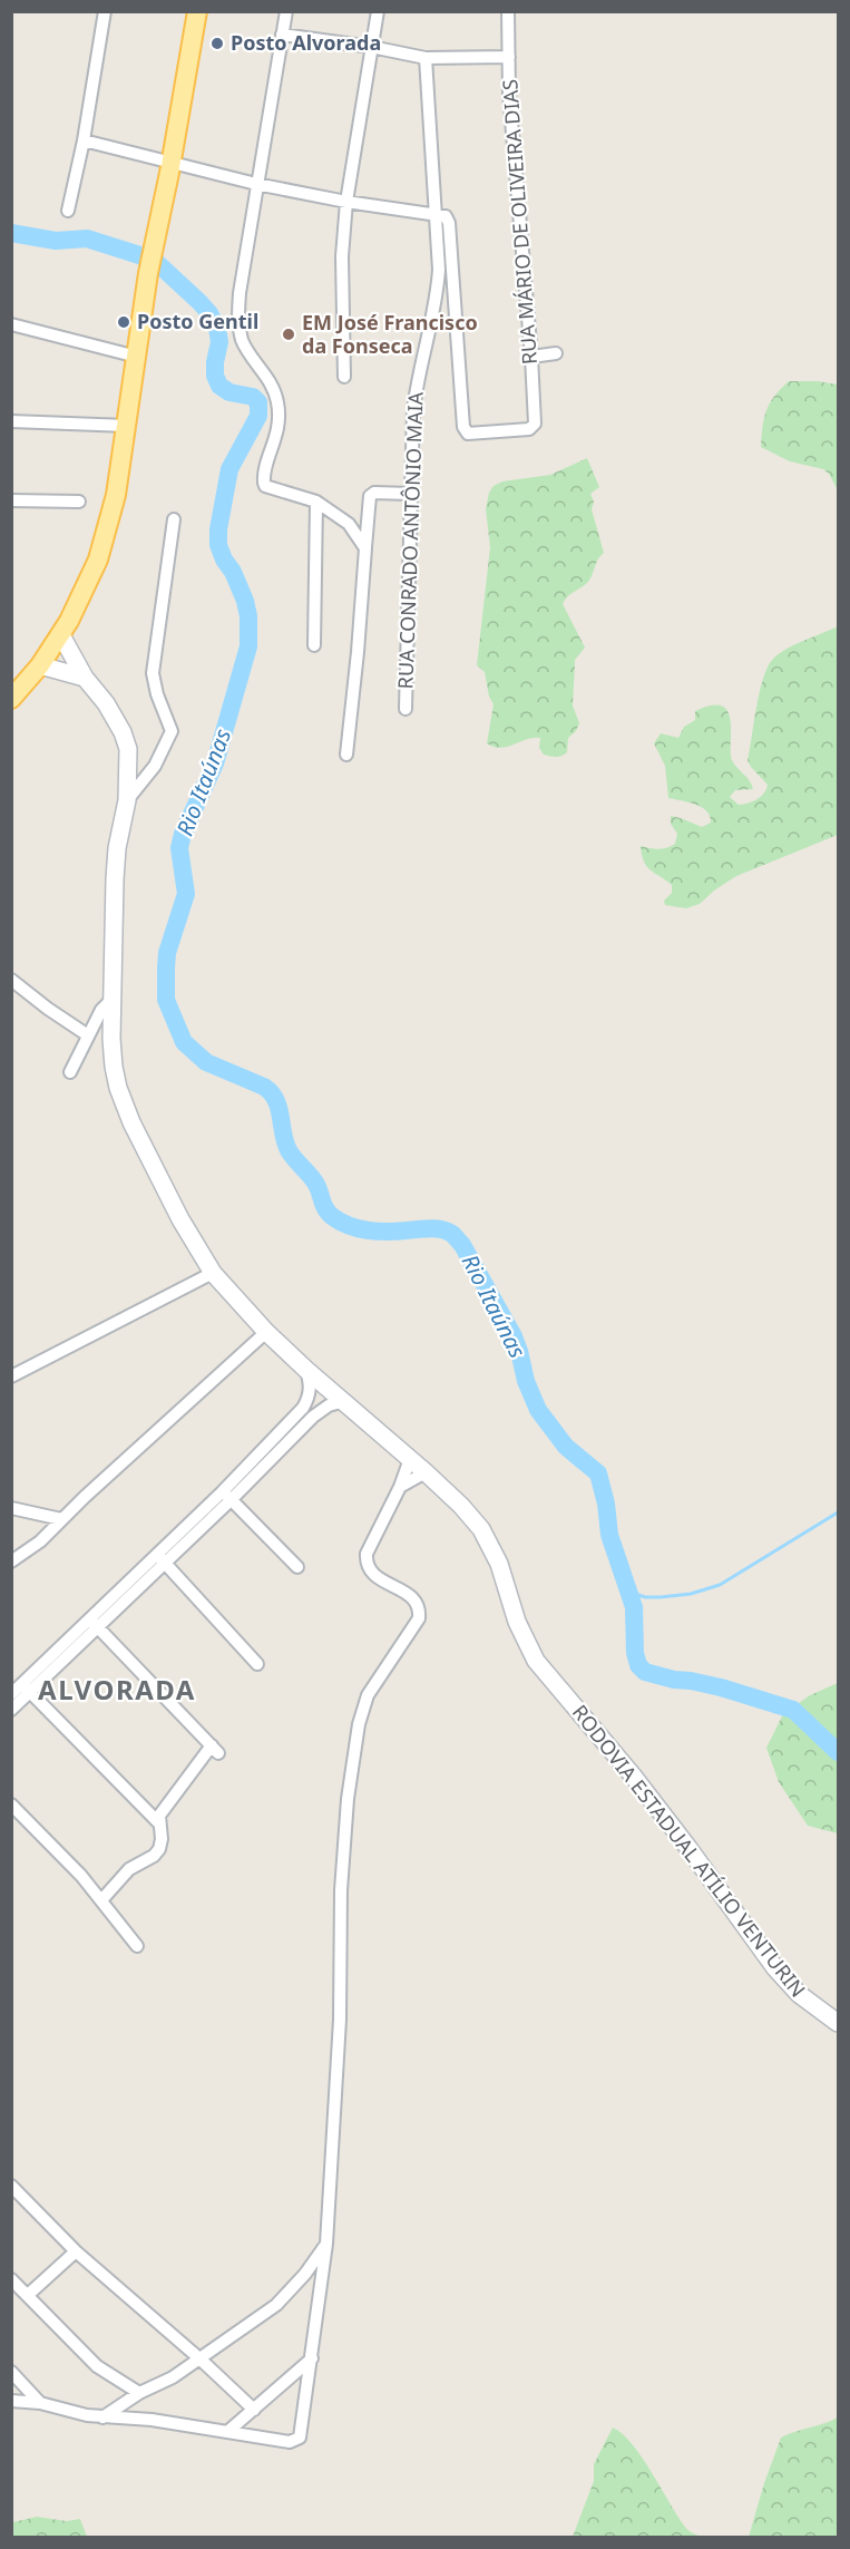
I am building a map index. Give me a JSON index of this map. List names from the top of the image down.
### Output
{
  "streets": {
    "main road": ["RODOVIA ESTADUAL ATÍLIO VENTURIN"],
    "street": ["RUA MÁRIO DE OLIVEIRA DIAS", "RUA CONRADO ANTÔNIO MAIA"]
  },
  "crossings": [
    ["RUA MÁRIO DE OLIVEIRA DIAS", "RUA CONRADO ANTÔNIO MAIA"]
  ],
  "districts": ["ALVORADA"],
  "water": ["Rio Itaúnas"],
  "places": ["Posto Alvorada", "Posto Gentil", "EM José Francisco da Fonseca"]
}
